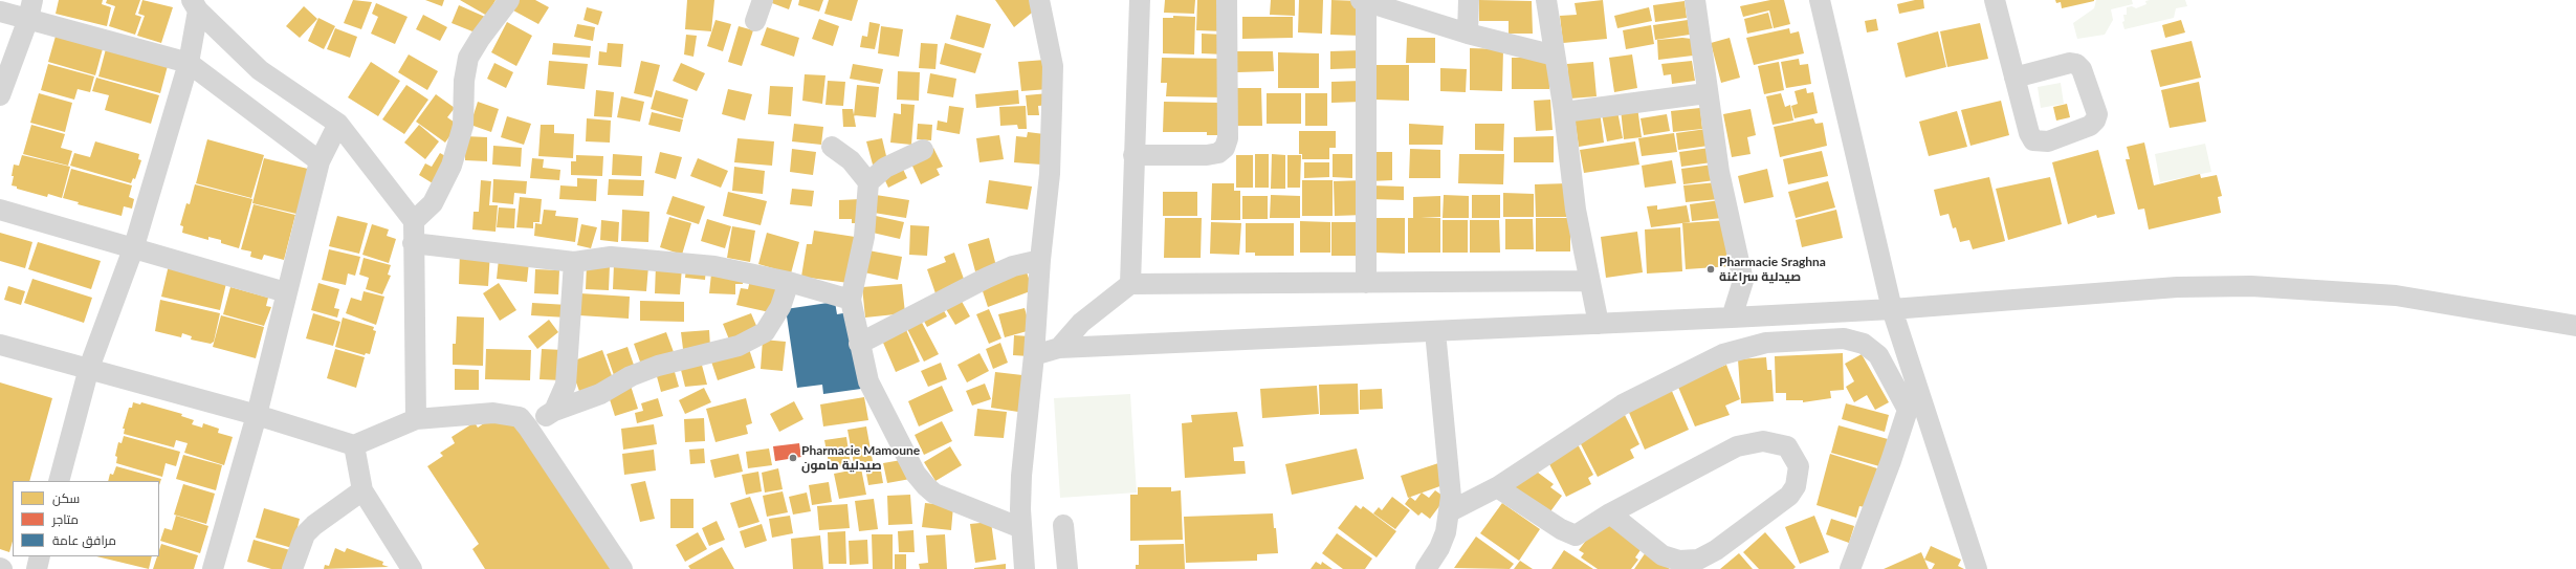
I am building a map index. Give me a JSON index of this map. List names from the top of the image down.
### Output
{
  "places": ["Pharmacie Sraghna صيدلية سراغنة", "Pharmacie Mamoune صيدلية مامون"],
  "legend": ["سكن", "متاجر", "مرافق عامة"]
}
